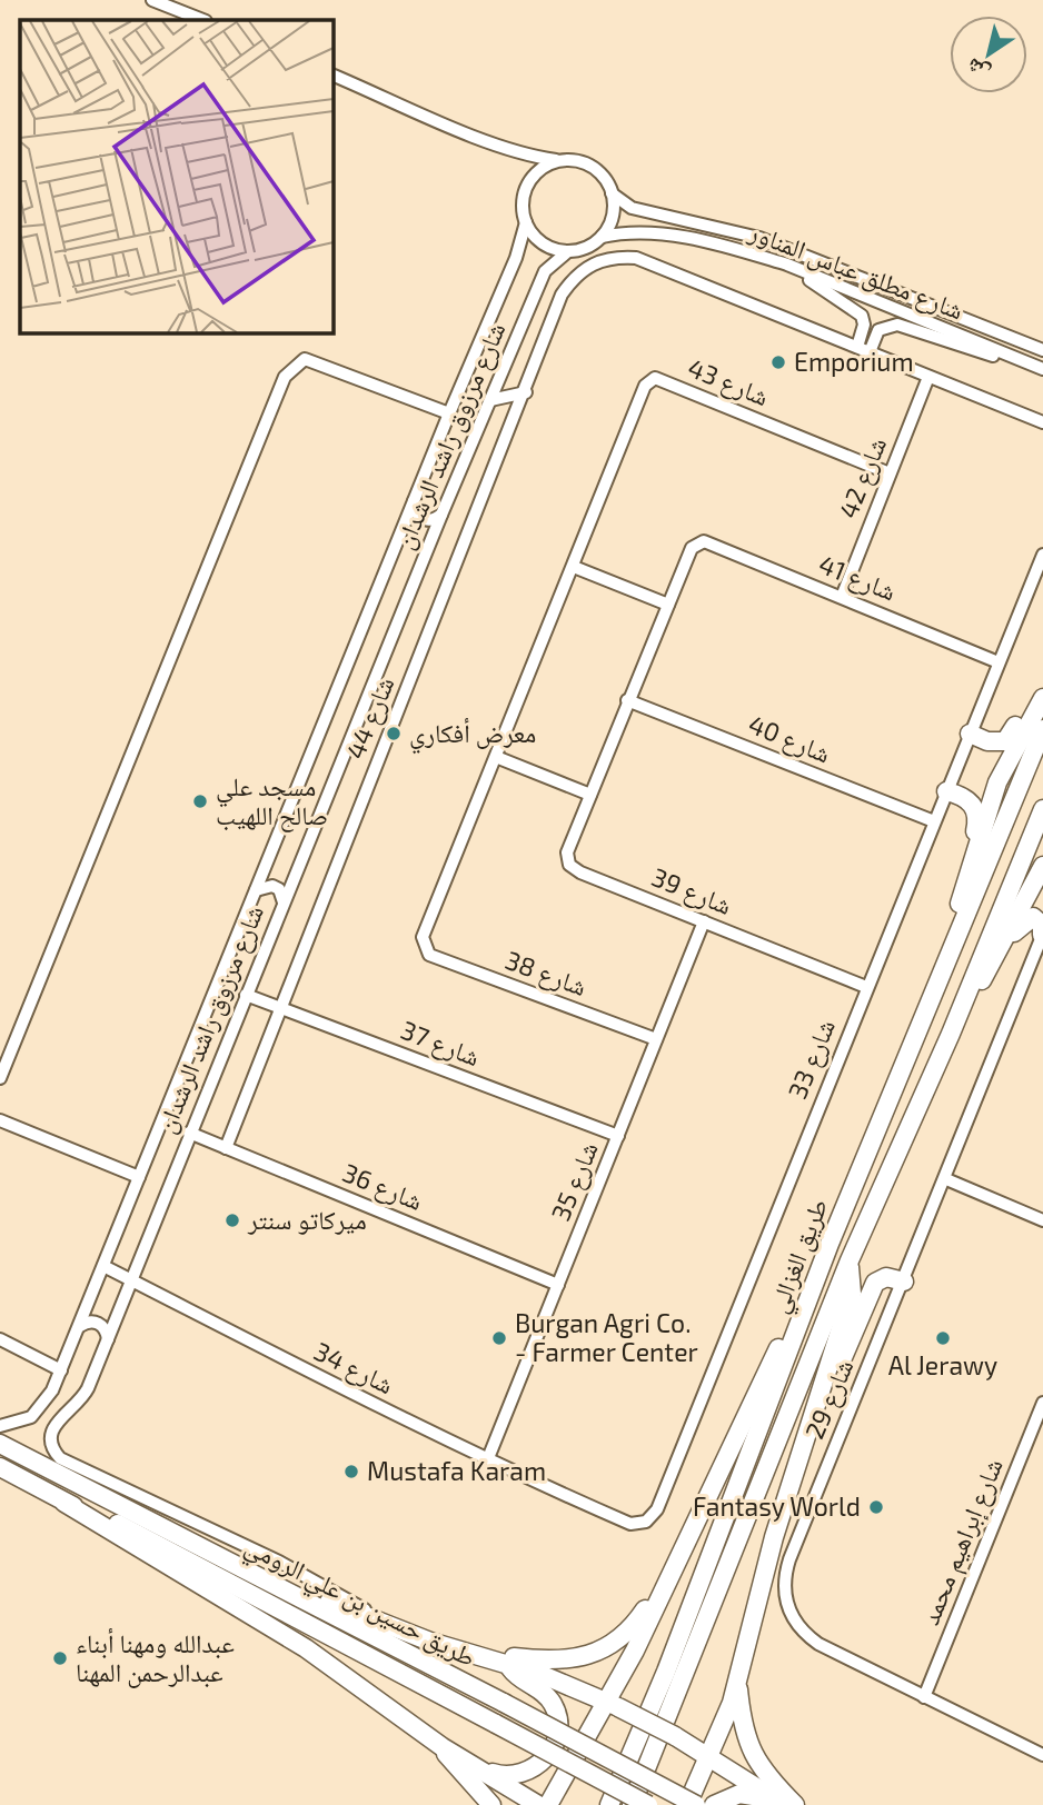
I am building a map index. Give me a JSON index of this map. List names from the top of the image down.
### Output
{
  "streets": {
    "highway": ["طريق الغزالي", "طريق حسين بن علي الرومي"],
    "street": [
      "شارع مطلق عباس المناور",
      "شارع 43",
      "شارع مرزوق راشد الرشدان",
      "شارع 42",
      "شارع 41",
      "شارع 44",
      "شارع 40",
      "شارع 39",
      "شارع 38",
      "شارع 37",
      "شارع 33",
      "شارع 35",
      "شارع 36",
      "شارع 34",
      "شارع 29",
      "شارع إبراهيم محمد"
    ]
  },
  "crossings": [
    ["شارع مطلق عباس المناور", "شارع مرزوق راشد الرشدان"],
    ["شارع 43", "شارع 42"],
    ["شارع 43", "شارع 38"],
    ["شارع مرزوق راشد الرشدان", "شارع 37"],
    ["شارع مرزوق راشد الرشدان", "شارع 36"],
    ["شارع مرزوق راشد الرشدان", "شارع 34"],
    ["شارع 42", "شارع 41"],
    ["شارع 42", "شارع 44"],
    ["شارع 41", "شارع 39"],
    ["شارع 41", "شارع 33"],
    ["شارع 44", "شارع 37"],
    ["شارع 44", "شارع 36"],
    ["شارع 40", "شارع 39"],
    ["شارع 40", "شارع 33"],
    ["شارع 39", "شارع 33"],
    ["شارع 39", "شارع 35"],
    ["شارع 38", "شارع 35"],
    ["شارع 37", "شارع 35"],
    ["شارع 33", "شارع 34"],
    ["شارع 35", "شارع 36"],
    ["شارع 35", "شارع 34"],
    ["شارع 29", "شارع إبراهيم محمد"]
  ],
  "places": [
    "Emporium",
    "معرض أفكاري",
    "مسجد علي صالح اللهيب",
    "ميركاتو سنتر",
    "Burgan Agri Co. - Farmer Center",
    "Al Jerawy",
    "Mustafa Karam",
    "Fantasy World",
    "عبدالله ومهنا أبناء عبدالرحمن المهنا"
  ],
  "north": "bottom left"
}
